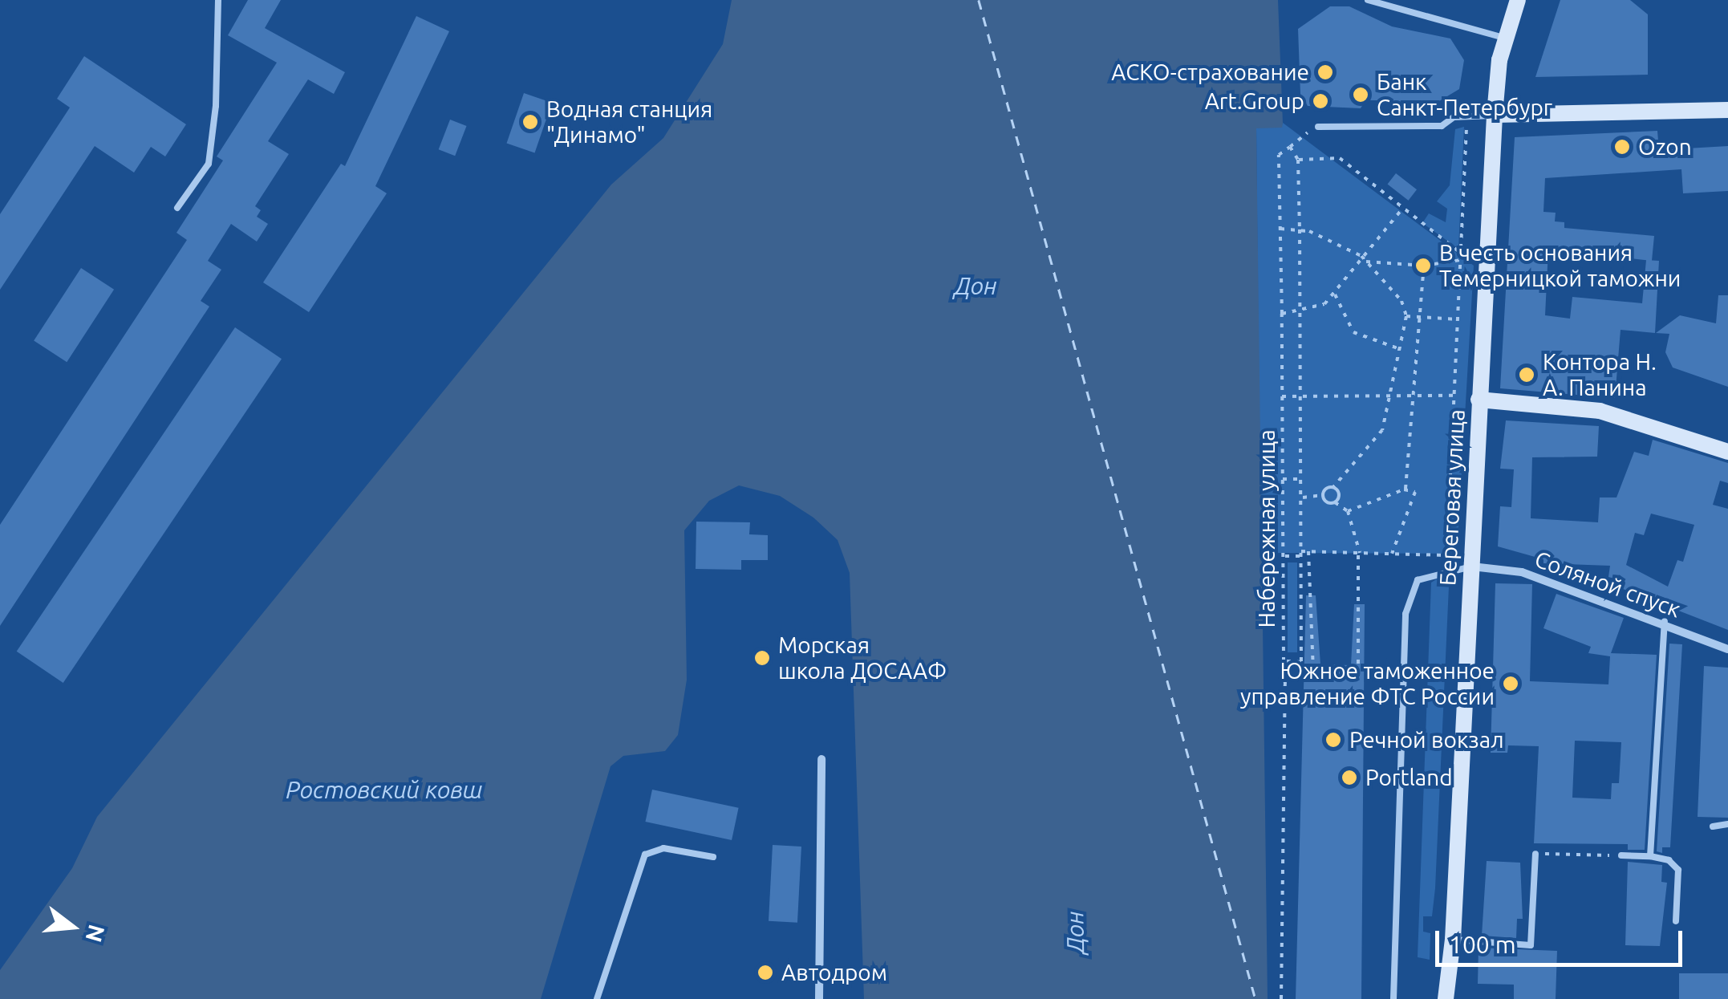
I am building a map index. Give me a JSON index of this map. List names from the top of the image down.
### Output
{
  "streets": {
    "main road": ["Береговая улица"],
    "street": ["Соляной спуск"],
    "path": ["Набережная улица"]
  },
  "crossings": [
    ["Береговая улица", "Соляной спуск"]
  ],
  "water": ["Дон", "Ростовский ковш"],
  "places": [
    "АСКО-страхование",
    "Банк Санкт-Петербург",
    "Art.Group",
    "Водная станция \"Динамо\"",
    "Ozon",
    "В честь основания Темерницкой таможни",
    "Контора Н. А. Панина",
    "Морская школа ДОСААФ",
    "Южное таможенное управление ФТС России",
    "Речной вокзал",
    "Portland",
    "Автодром"
  ],
  "scale_bar": "100 m",
  "north": "right"
}
